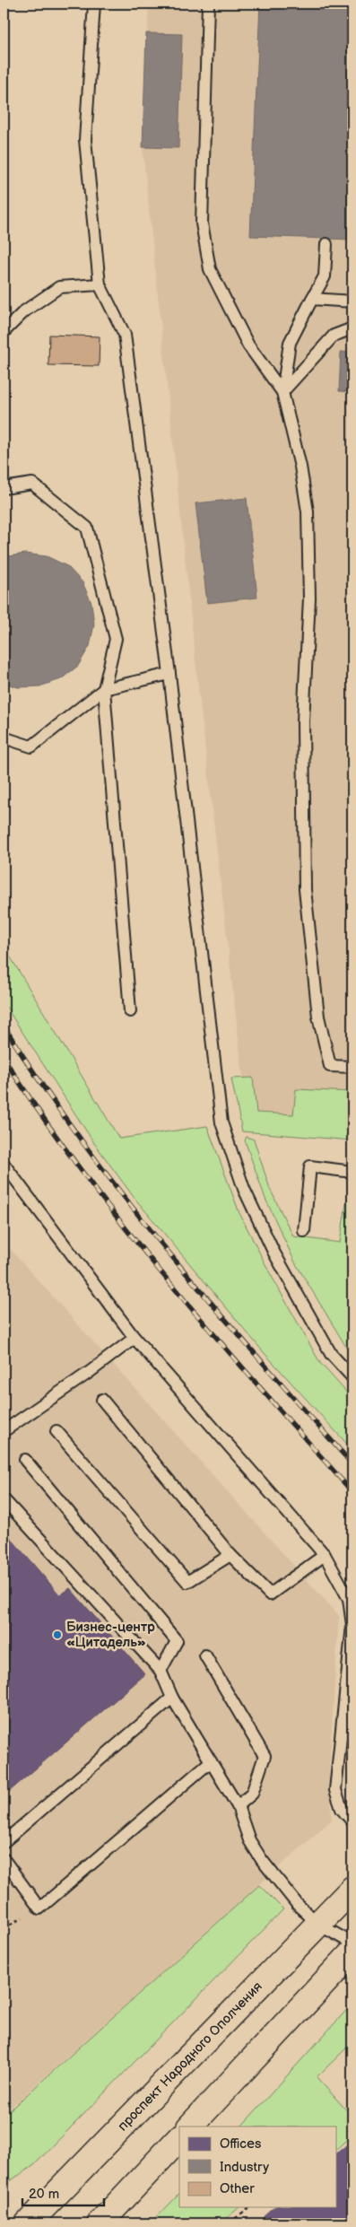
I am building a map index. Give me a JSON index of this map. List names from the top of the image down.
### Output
{
  "streets": {
    "main road": ["проспект Народного Ополчения"]
  },
  "places": ["Бизнес-центр «Цитадель»"],
  "legend": ["Offices", "Industry", "Other"],
  "scale_bar": "20 m"
}
